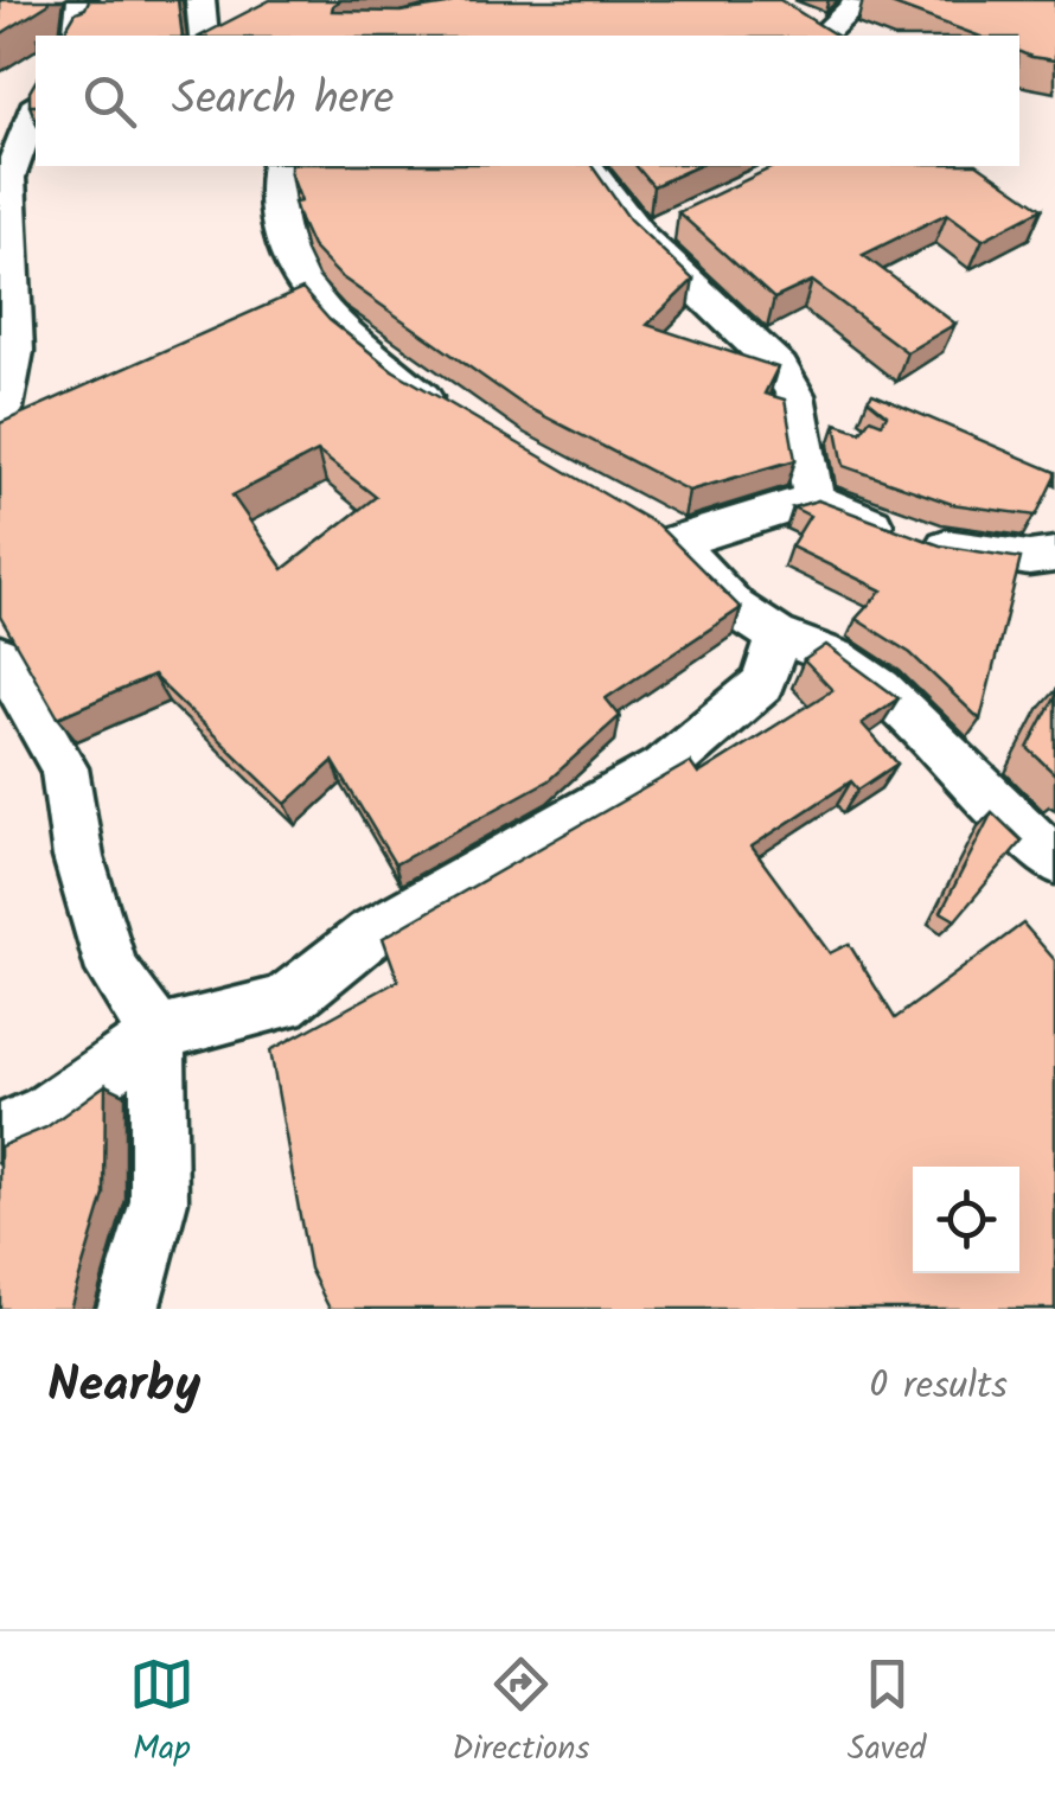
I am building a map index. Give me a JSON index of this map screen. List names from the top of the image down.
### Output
{
  "page": {
    "search": "Search here",
    "heading": ["Nearby", "0 results"],
    "nav": ["Map", "Directions", "Saved"]
  }
}
